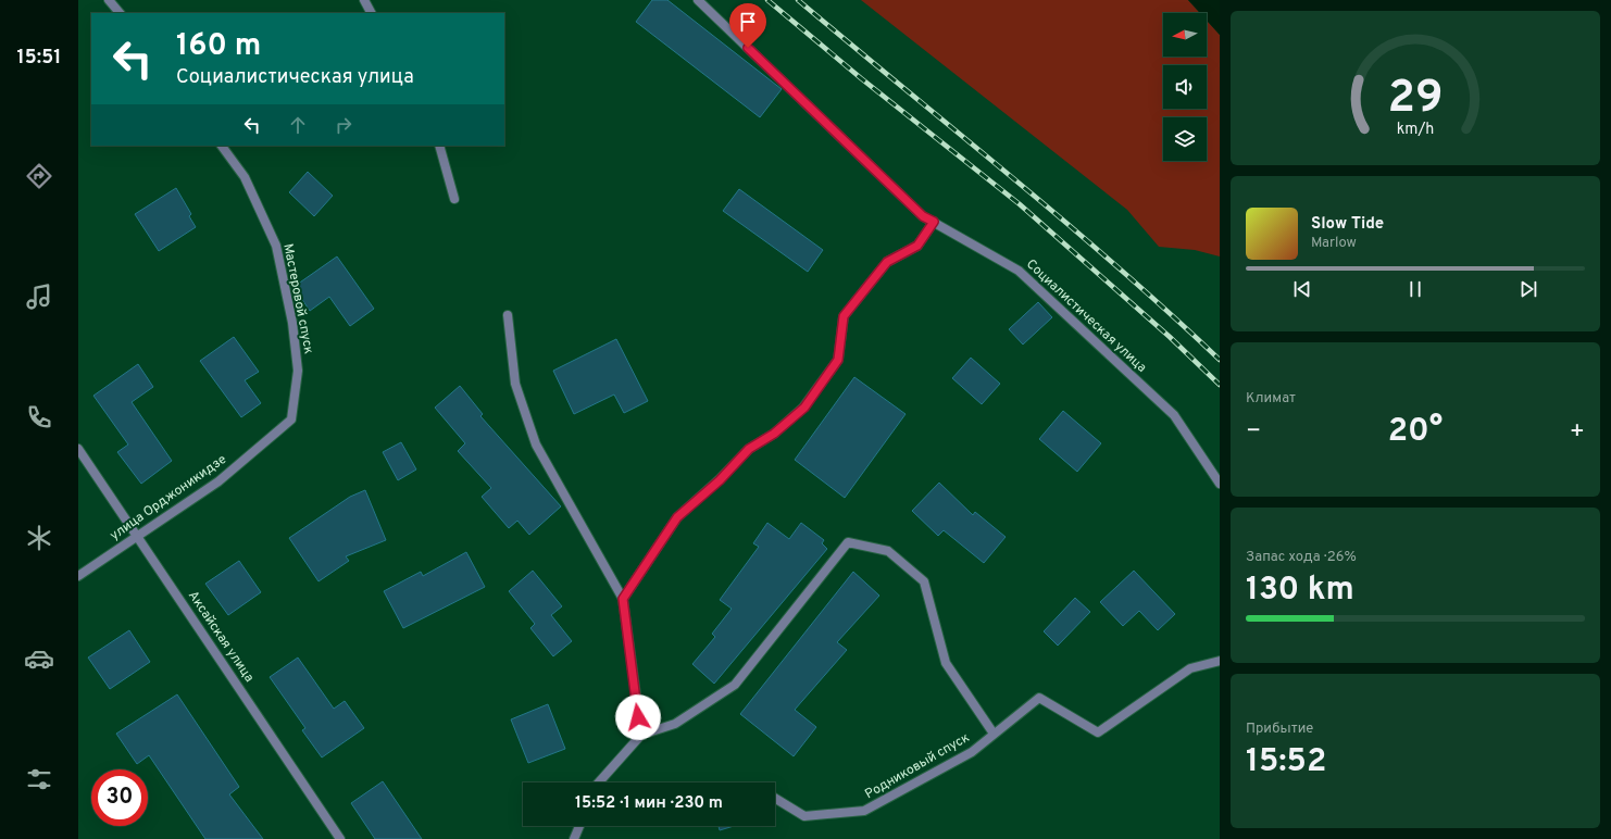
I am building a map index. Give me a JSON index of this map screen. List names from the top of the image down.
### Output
{
  "streets": {
    "street": [
      "Мастеровой спуск",
      "Социалистическая улица",
      "улица Орджоникидзе",
      "Аксайская улица",
      "Родниковый спуск"
    ]
  },
  "crossings": [
    ["Мастеровой спуск", "улица Орджоникидзе"],
    ["улица Орджоникидзе", "Аксайская улица"]
  ],
  "north": "left",
  "page": {
    "tabs": "15:51",
    "turn": ["160 m", "Социалистическая улица"],
    "song": ["Slow Tide", "Marlow"],
    "tile": [
      "Климат",
      ["Запас хода · 26%", "130 km"],
      ["Прибытие", "15:52"]
    ],
    "heat": ["−", "20°", "+"],
    "limit": "30",
    "trip": "15:52 · 1 мин · 230 m",
    "gauge": ["29", "km/h"]
  }
}
